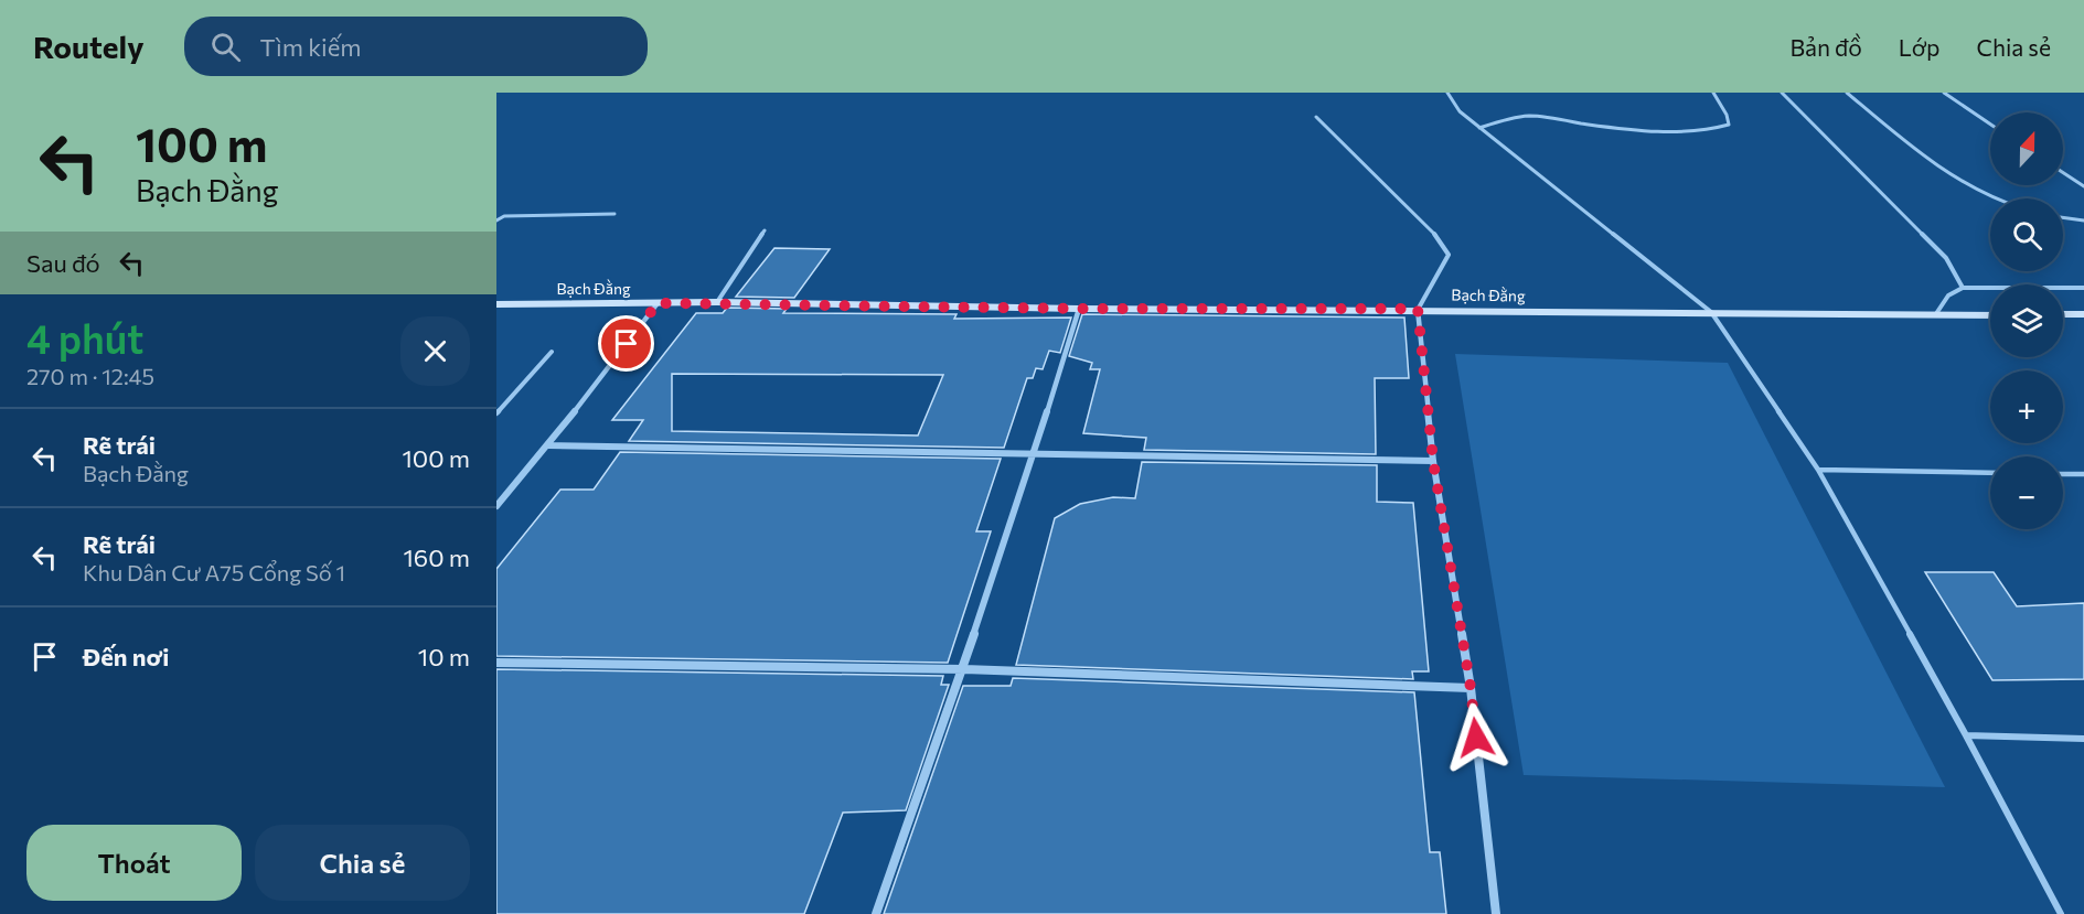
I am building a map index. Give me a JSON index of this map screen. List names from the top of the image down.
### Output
{
  "streets": {
    "street": ["Bạch Đằng"]
  },
  "north": "top",
  "page": {
    "header": "Routely",
    "search": "Tìm kiếm",
    "nav": ["Bản đồ", "Lớp", "Chia sẻ"],
    "turn": ["100 m", "Bạch Đằng"],
    "map_buttons": ["+", "−"],
    "then": "Sau đó",
    "heading": ["4 phút", "270 m · 12:45"],
    "list": [
      {
        "name": "Rẽ trái",
        "note": "Bạch Đằng",
        "value": "100 m"
      },
      {
        "name": "Rẽ trái",
        "note": "Khu Dân Cư A75 Cổng Số 1",
        "value": "160 m"
      },
      {
        "name": "Đến nơi",
        "value": "10 m"
      }
    ],
    "buttons": ["Thoát", "Chia sẻ"]
  }
}
